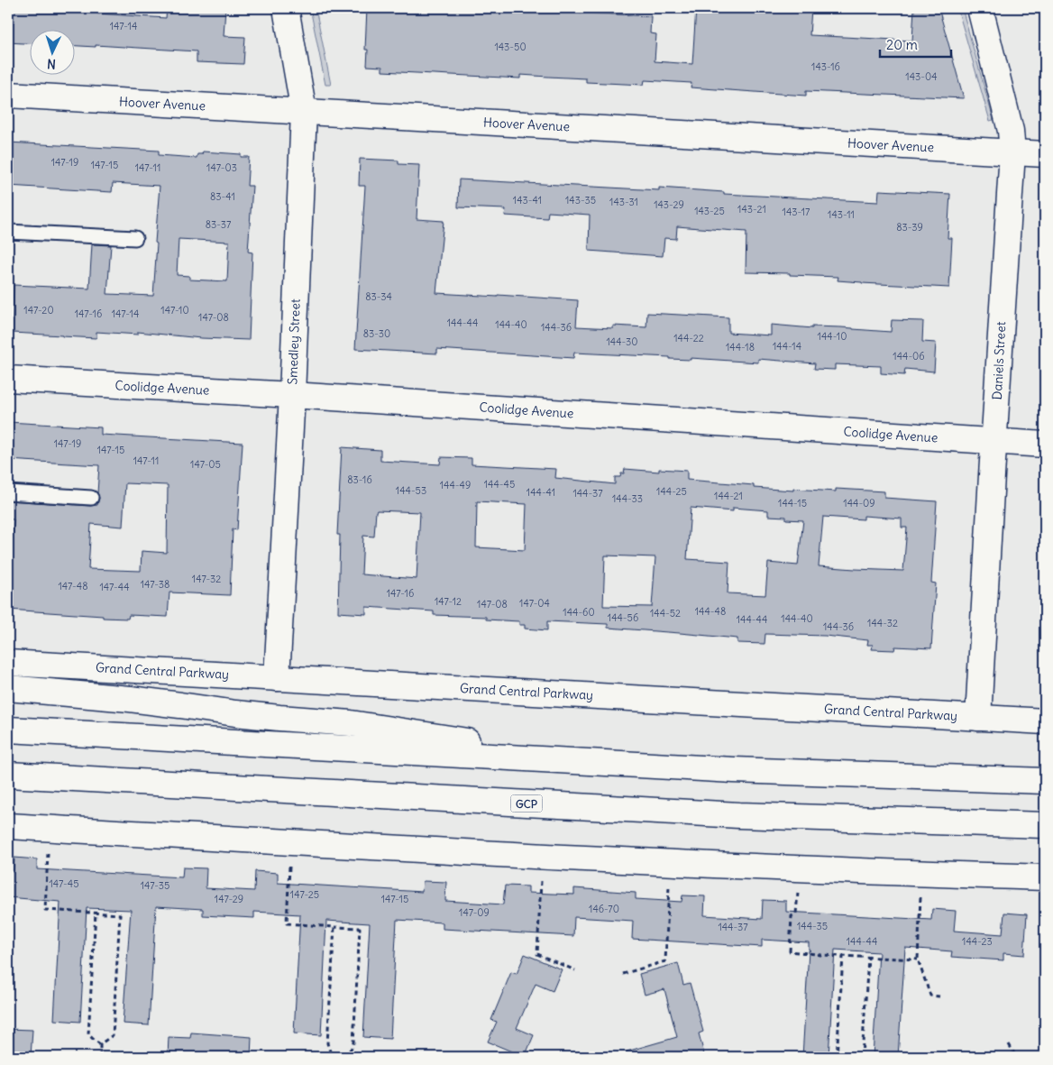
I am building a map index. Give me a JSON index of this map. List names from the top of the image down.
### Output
{
  "streets": {
    "main road": [
      "Hoover Avenue",
      "Smedley Street",
      "Daniels Street",
      "Coolidge Avenue",
      "Grand Central Parkway",
      "GCP"
    ]
  },
  "crossings": [
    ["Hoover Avenue", "Smedley Street"],
    ["Hoover Avenue", "Daniels Street"],
    ["Smedley Street", "Coolidge Avenue"],
    ["Smedley Street", "Grand Central Parkway"],
    ["Daniels Street", "Coolidge Avenue"],
    ["Daniels Street", "Grand Central Parkway"]
  ],
  "house_numbers": [
    "147-14",
    "143-50",
    "143-16",
    "143-04",
    "147-19",
    "147-15",
    "147-11",
    "147-03",
    "83-41",
    "143-41",
    "143-35",
    "143-31",
    "143-29",
    "143-21",
    "143-25",
    "143-17",
    "143-11",
    "83-37",
    "83-39",
    "83-34",
    "147-20",
    "147-10",
    "147-16",
    "147-14",
    "147-08",
    "144-44",
    "144-40",
    "144-36",
    "83-30",
    "144-10",
    "144-22",
    "144-30",
    "144-14",
    "144-18",
    "144-06",
    "147-19",
    "147-15",
    "147-11",
    "147-05",
    "83-16",
    "144-45",
    "144-49",
    "144-53",
    "144-25",
    "144-41",
    "144-37",
    "144-21",
    "144-33",
    "144-15",
    "144-09",
    "147-32",
    "147-38",
    "147-48",
    "147-44",
    "147-16",
    "147-12",
    "147-04",
    "147-08",
    "144-48",
    "144-60",
    "144-52",
    "144-56",
    "144-40",
    "144-44",
    "144-32",
    "144-36",
    "147-45",
    "147-35",
    "147-25",
    "147-29",
    "147-15",
    "146-70",
    "147-09",
    "144-35",
    "144-37",
    "144-44",
    "144-23"
  ],
  "scale_bar": "20 m",
  "north": "bottom"
}
